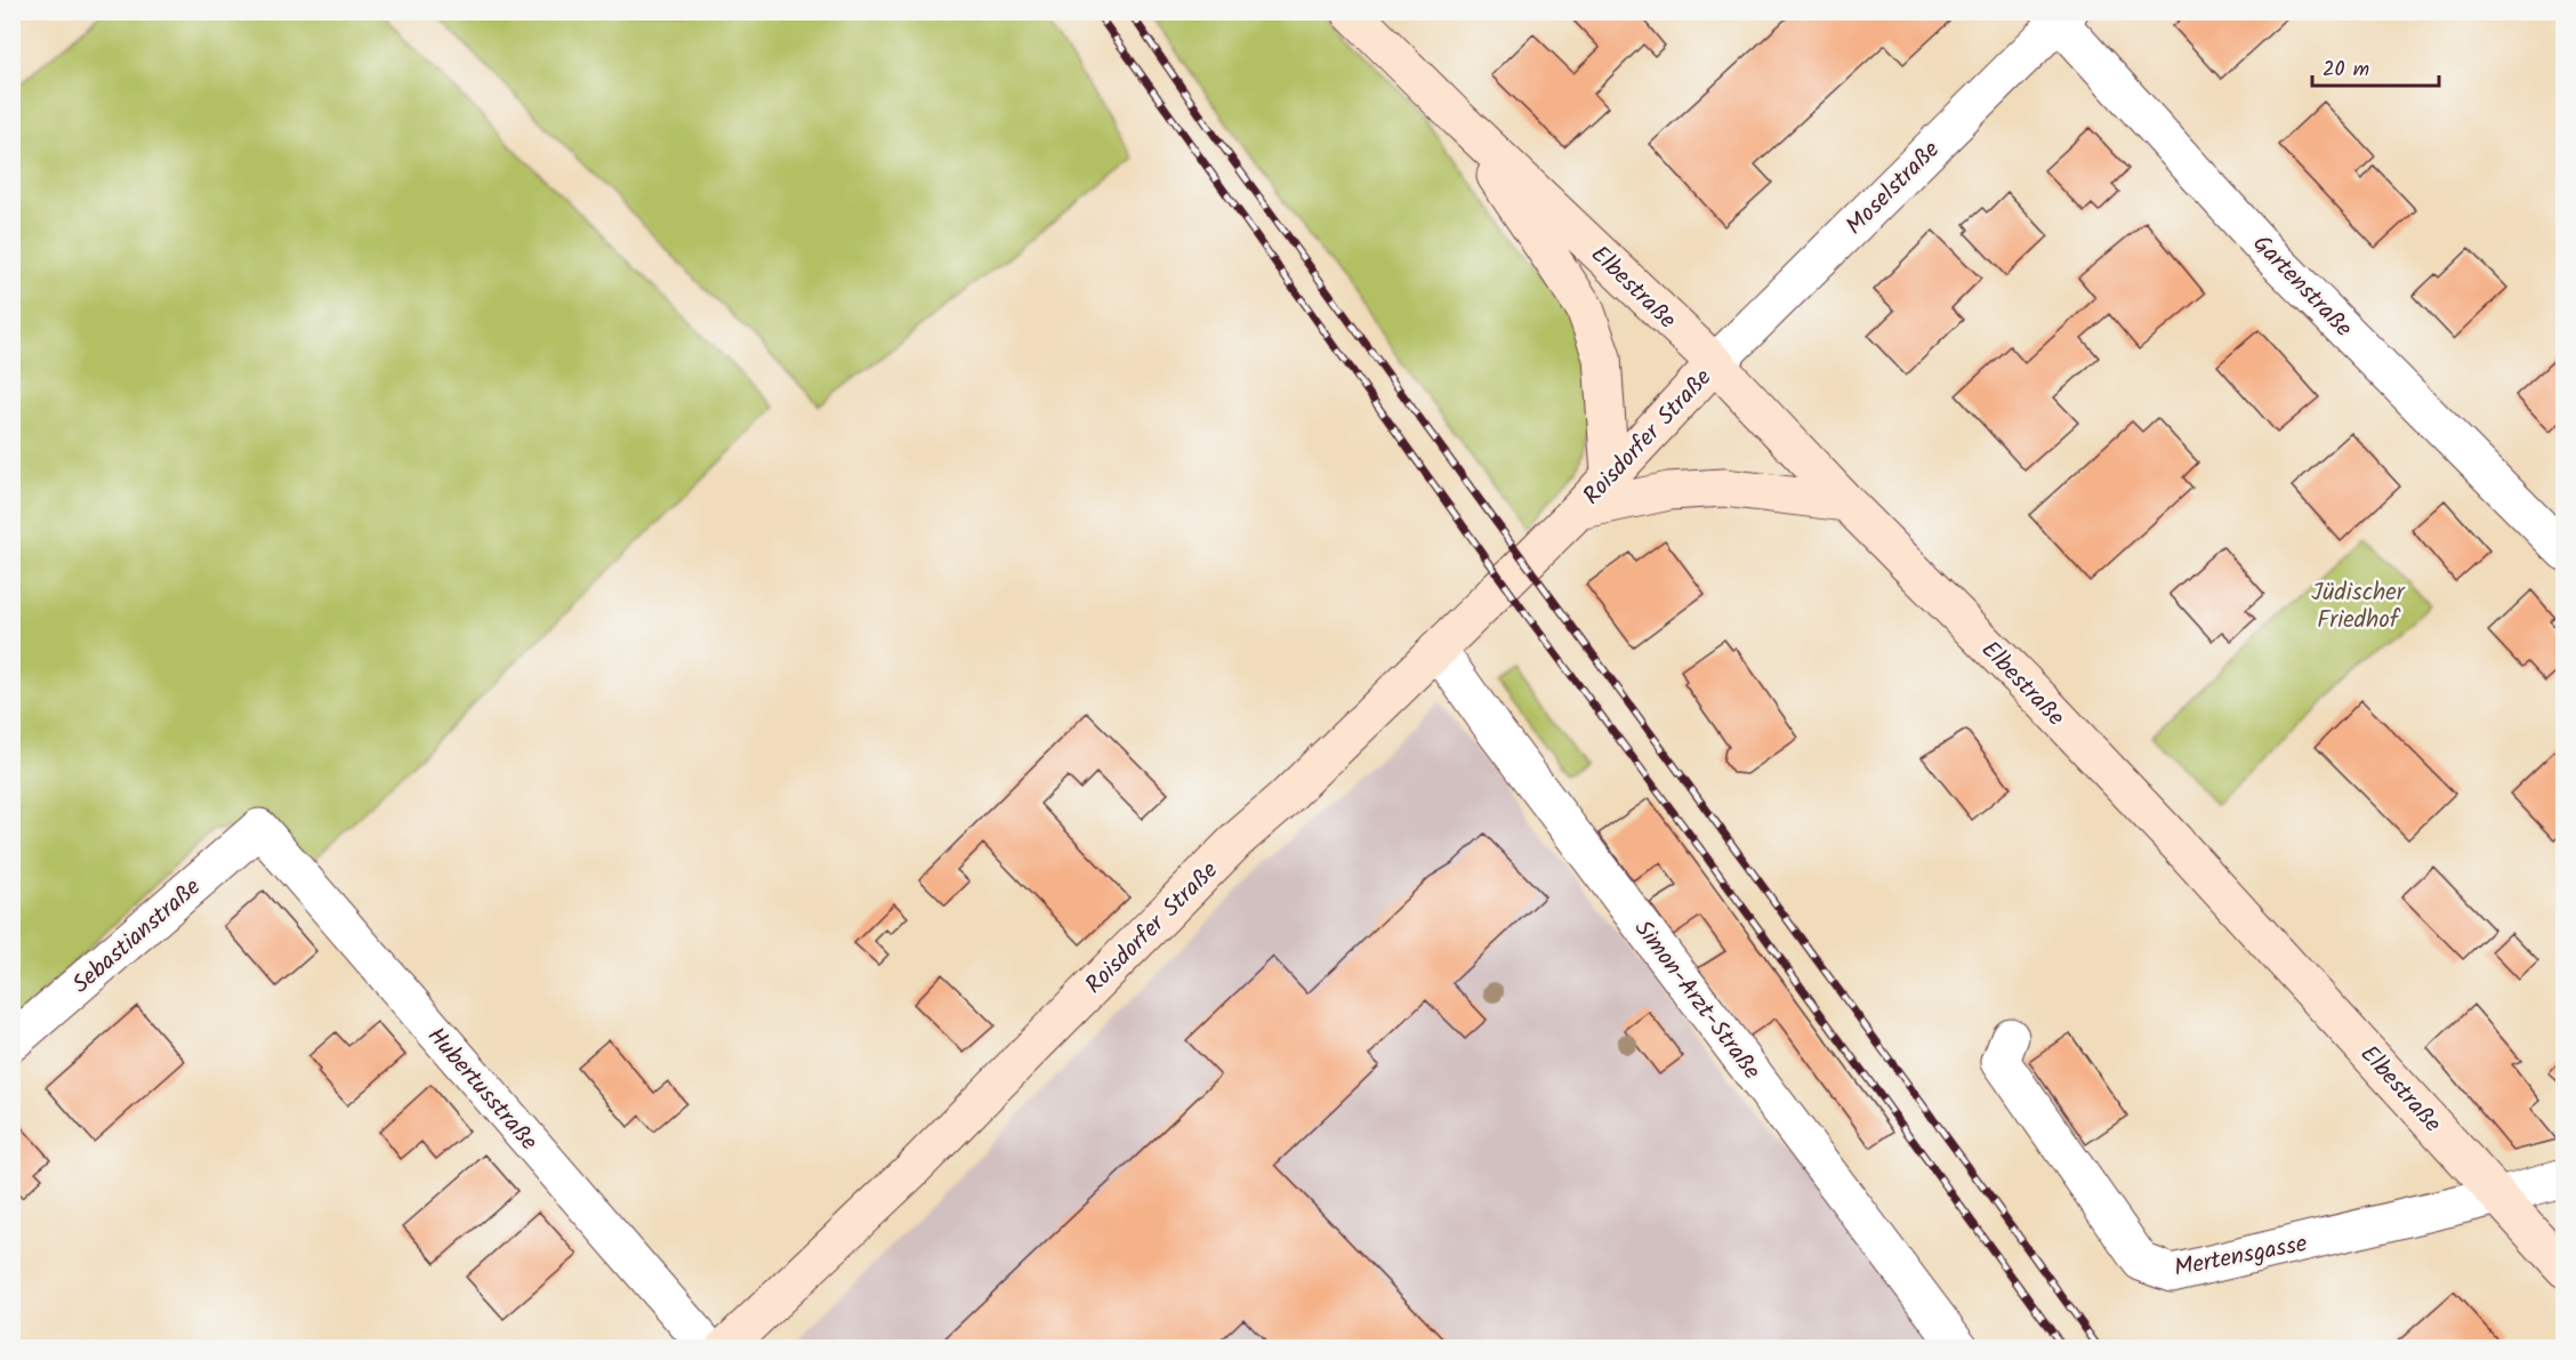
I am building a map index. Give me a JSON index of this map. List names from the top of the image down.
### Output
{
  "streets": {
    "main road": ["Elbestraße", "Roisdorfer Straße"],
    "street": [
      "Moselstraße",
      "Gartenstraße",
      "Sebastianstraße",
      "Simon-Arzt-Straße",
      "Hubertusstraße",
      "Mertensgasse"
    ]
  },
  "crossings": [
    ["Moselstraße", "Gartenstraße"],
    ["Moselstraße", "Elbestraße"],
    ["Moselstraße", "Roisdorfer Straße"],
    ["Elbestraße", "Roisdorfer Straße"],
    ["Elbestraße", "Mertensgasse"],
    ["Roisdorfer Straße", "Simon-Arzt-Straße"],
    ["Sebastianstraße", "Hubertusstraße"]
  ],
  "parks": ["Jüdischer Friedhof"],
  "scale_bar": "20 m"
}
